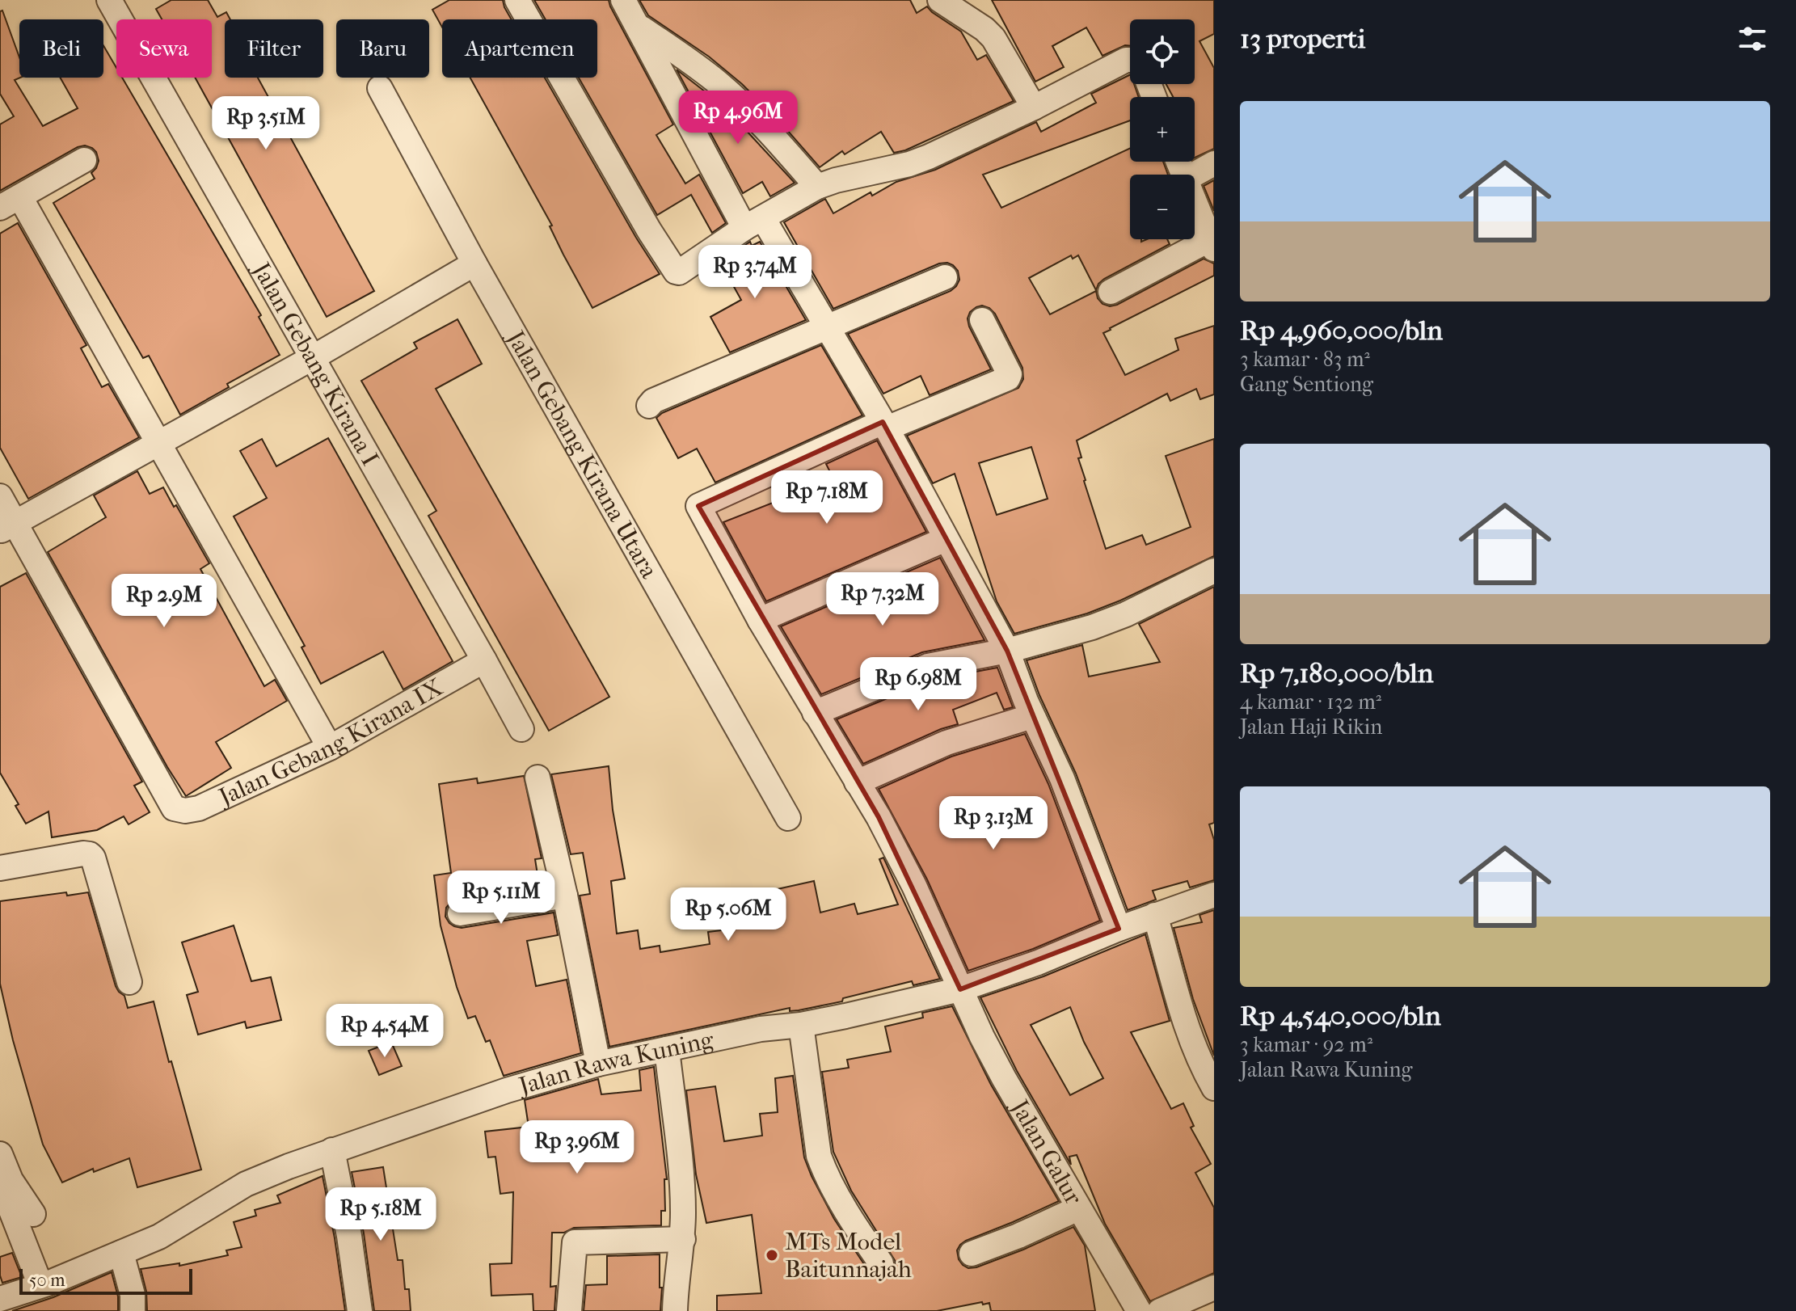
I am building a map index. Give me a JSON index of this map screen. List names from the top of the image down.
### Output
{
  "streets": {
    "street": [
      "Jalan Gebang Kirana I",
      "Jalan Gebang Kirana Utara",
      "Jalan Gebang Kirana IX",
      "Jalan Rawa Kuning",
      "Jalan Galur"
    ]
  },
  "crossings": [
    ["Jalan Gebang Kirana I", "Jalan Gebang Kirana IX"],
    ["Jalan Rawa Kuning", "Jalan Galur"]
  ],
  "places": ["MTs Model Baitunnajah"],
  "scale_bar": "50 m",
  "page": {
    "heading": "13 properti",
    "map_buttons": ["+", "−"],
    "chip": [
      "Beli",
      "Sewa",
      "Filter",
      "Baru",
      "Apartemen"
    ],
    "list": [
      {
        "name": "Rp 4,960,000/bln",
        "note": "3 kamar · 83 m² · Gang Sentiong"
      },
      {
        "name": "Rp 7,180,000/bln",
        "note": "4 kamar · 132 m² · Jalan Haji Rikin"
      },
      {
        "name": "Rp 4,540,000/bln",
        "note": "3 kamar · 92 m² · Jalan Rawa Kuning"
      }
    ],
    "price": [
      "Rp 4.96M",
      "Rp 3.51M",
      "Rp 3.74M",
      "Rp 7.18M",
      "Rp 7.32M",
      "Rp 2.9M",
      "Rp 6.98M",
      "Rp 3.13M",
      "Rp 5.11M",
      "Rp 5.06M",
      "Rp 4.54M",
      "Rp 3.96M",
      "Rp 5.18M"
    ],
    "scale": "50 m"
  }
}
